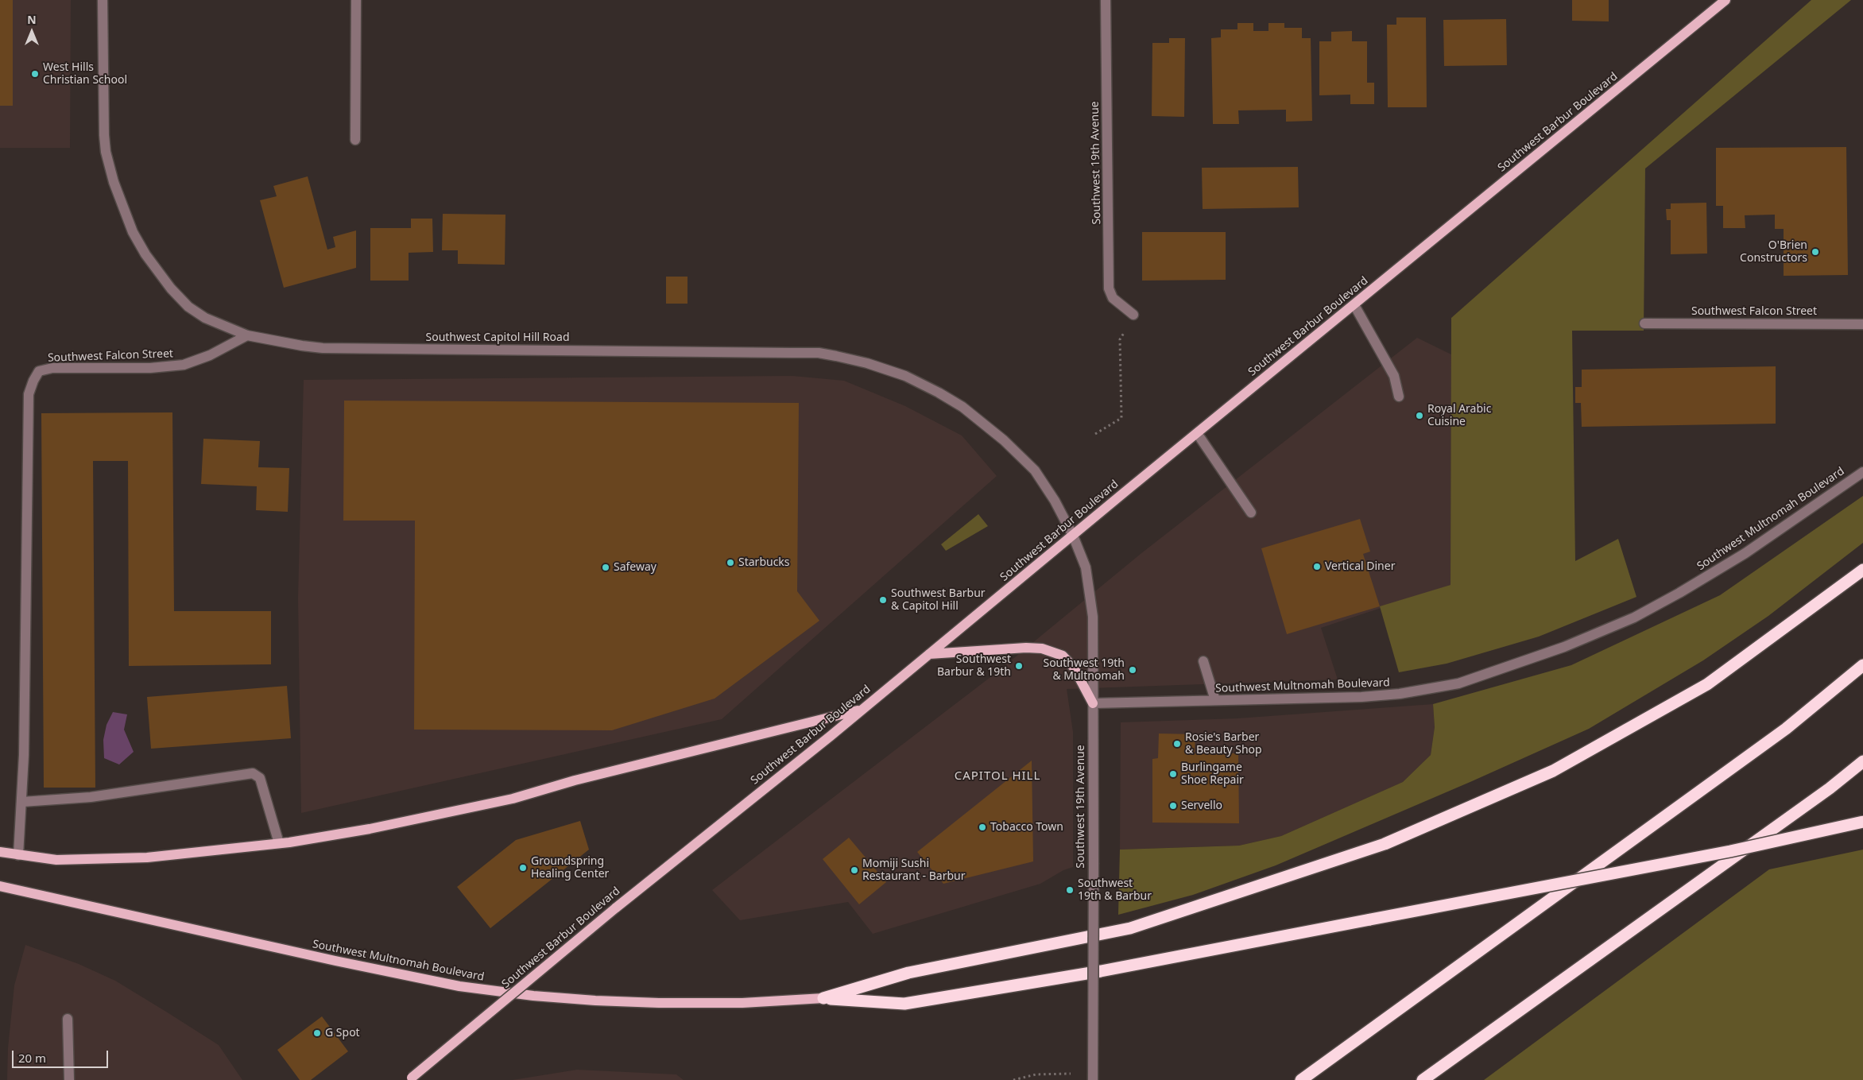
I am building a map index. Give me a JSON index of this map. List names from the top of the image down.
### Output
{
  "streets": {
    "main road": ["Southwest Barbur Boulevard", "Southwest Multnomah Boulevard"],
    "street": ["Southwest 19th Avenue", "Southwest Falcon Street", "Southwest Capitol Hill Road"]
  },
  "crossings": [
    ["Southwest Barbur Boulevard", "Southwest 19th Avenue"],
    ["Southwest Barbur Boulevard", "Southwest Capitol Hill Road"],
    ["Southwest 19th Avenue", "Southwest Capitol Hill Road"],
    ["Southwest 19th Avenue", "Southwest Multnomah Boulevard"],
    ["Southwest Falcon Street", "Southwest Capitol Hill Road"]
  ],
  "districts": ["CAPITOL HILL"],
  "places": [
    "West Hills Christian School",
    "O'Brien Constructors",
    "Royal Arabic Cuisine",
    "Starbucks",
    "Vertical Diner",
    "Safeway",
    "Southwest Barbur & Capitol Hill",
    "Southwest Barbur & 19th",
    "Southwest 19th & Multnomah",
    "Rosie's Barber & Beauty Shop",
    "Burlingame Shoe Repair",
    "Servello",
    "Tobacco Town",
    "Groundspring Healing Center",
    "Momiji Sushi Restaurant - Barbur",
    "Southwest 19th & Barbur",
    "G Spot"
  ],
  "scale_bar": "20 m",
  "north": "top"
}
